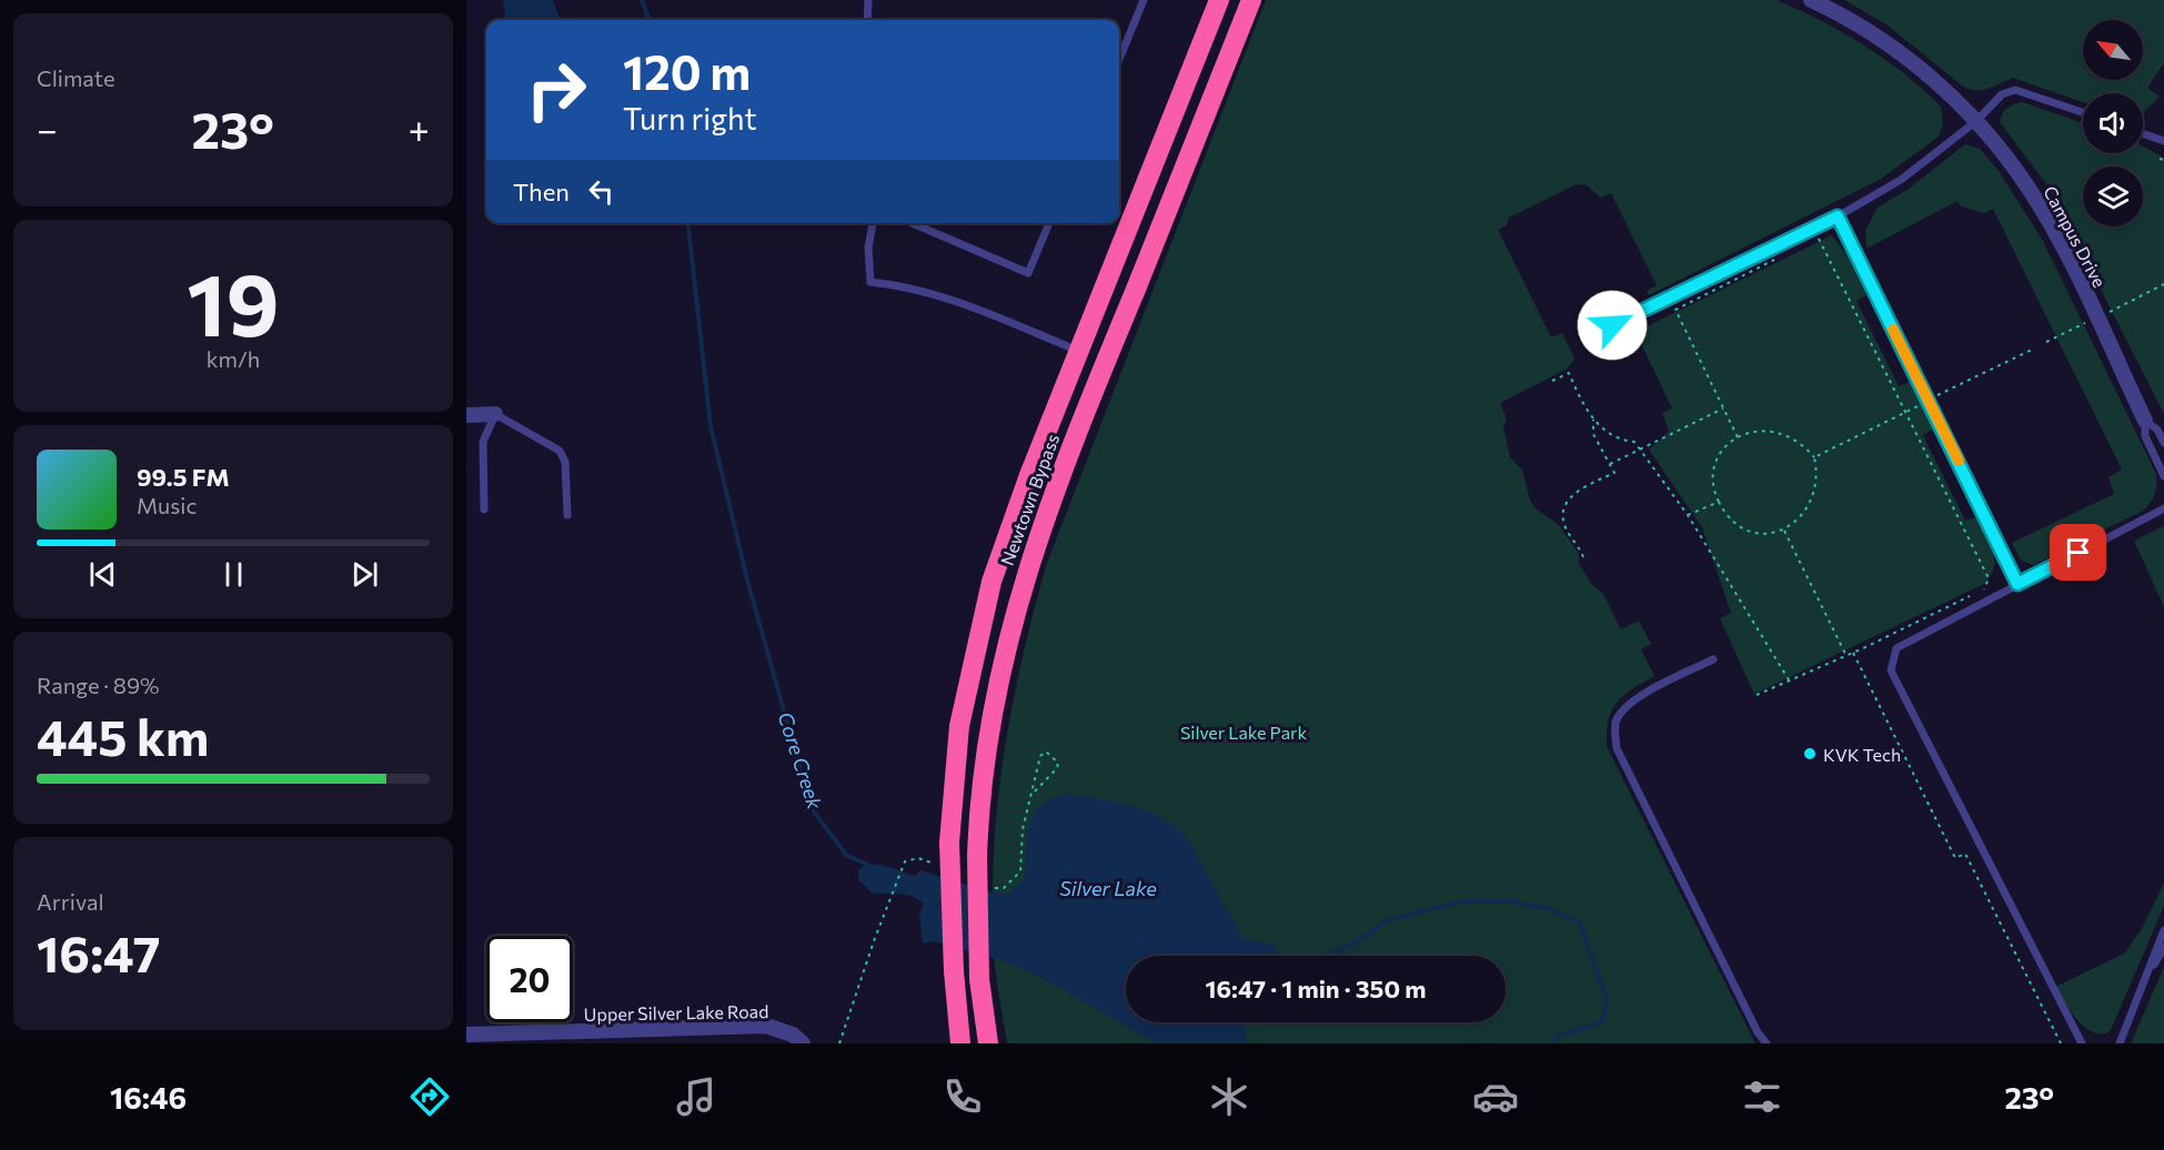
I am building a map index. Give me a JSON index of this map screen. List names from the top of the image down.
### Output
{
  "streets": {
    "highway": ["Newtown Bypass"],
    "street": ["Campus Drive", "Upper Silver Lake Road"]
  },
  "water": ["Core Creek", "Silver Lake"],
  "parks": ["Silver Lake Park"],
  "places": ["KVK Tech"],
  "north": "top left",
  "page": {
    "tile": [
      "Climate",
      ["19", "km/h"],
      ["Range · 89%", "445 km"],
      ["Arrival", "16:47"]
    ],
    "turn": ["120 m", "Turn right"],
    "heat": ["−", "23°", "+"],
    "then": "Then",
    "song": ["99.5 FM", "Music"],
    "limit": "20",
    "trip": "16:47 · 1 min · 350 m",
    "tabs": ["16:46", "23°"]
  }
}
